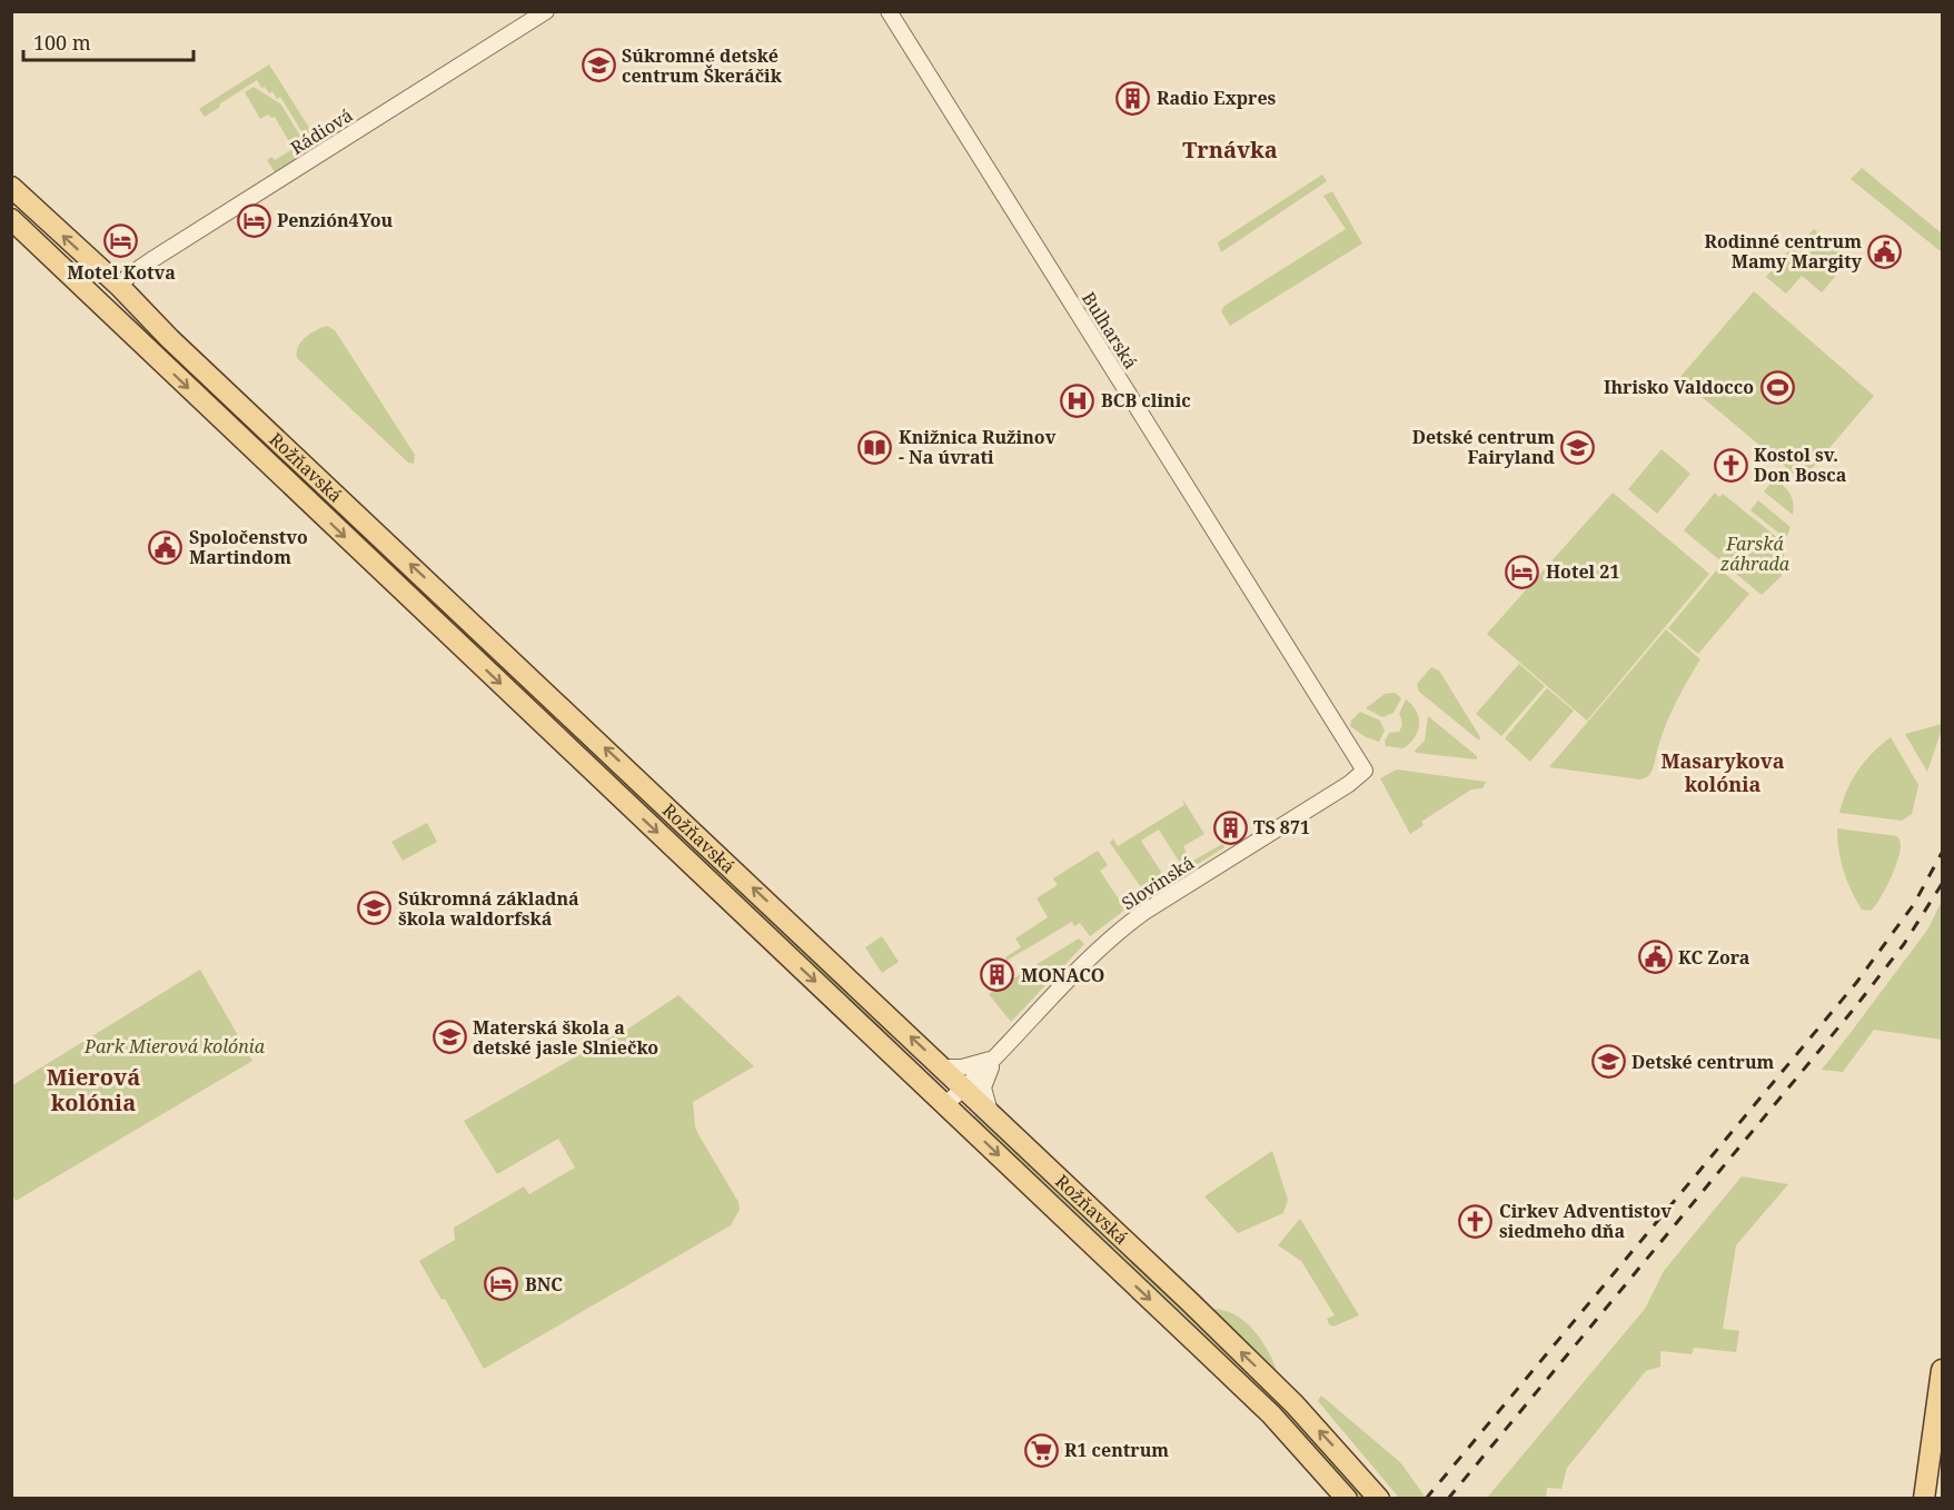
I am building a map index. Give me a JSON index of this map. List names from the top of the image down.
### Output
{
  "streets": {
    "main road": ["Rožňavská"],
    "street": ["Rádiová", "Bulharská", "Slovinská"]
  },
  "crossings": [
    ["Rádiová", "Rožňavská"],
    ["Bulharská", "Slovinská"],
    ["Rožňavská", "Slovinská"]
  ],
  "districts": ["Trnávka", "Masarykova kolónia", "Mierová kolónia"],
  "parks": ["Farská záhrada", "Park Mierová kolónia"],
  "places": {
    "school or university": [
      "Súkromné detské centrum Škeráčik",
      "Detské centrum Fairyland",
      "Súkromná základná škola waldorfská",
      "Materská škola a detské jasle Slniečko",
      "Detské centrum"
    ],
    "building": ["Radio Expres", "TS 871", "MONACO"],
    "hotel": [
      "Penzión4You",
      "Motel Kotva",
      "Hotel 21",
      "BNC"
    ],
    "public building": ["Rodinné centrum Mamy Margity", "Spoločenstvo Martindom", "KC Zora"],
    "sports": ["Ihrisko Valdocco"],
    "hospital": ["BCB clinic"],
    "library": ["Knižnica Ružinov - Na úvrati"],
    "church": ["Kostol sv. Don Bosca", "Cirkev Adventistov siedmeho dňa"],
    "supermarket": ["R1 centrum"]
  },
  "scale_bar": "100 m"
}
